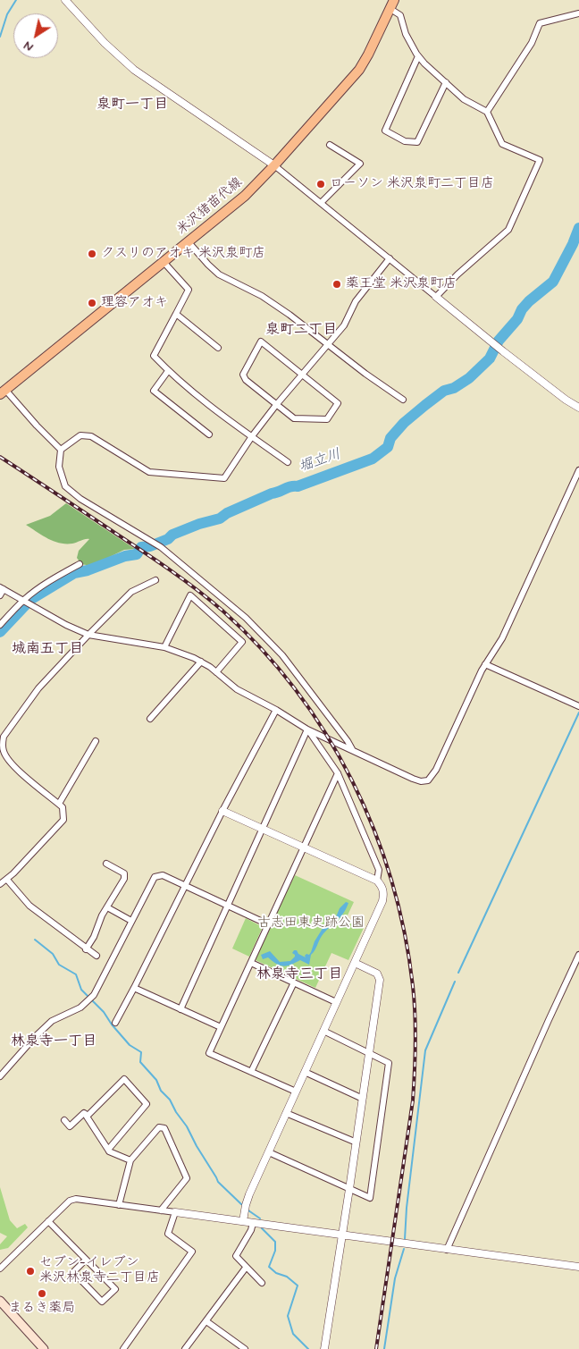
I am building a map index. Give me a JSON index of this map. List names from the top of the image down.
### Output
{
  "streets": {
    "main road": ["米沢猪苗代線"]
  },
  "districts": [
    "泉町一丁目",
    "泉町二丁目",
    "城南五丁目",
    "林泉寺三丁目",
    "林泉寺一丁目"
  ],
  "water": ["堀立川"],
  "parks": ["古志田東史跡公園"],
  "places": [
    "ローソン 米沢泉町二丁目店",
    "クスリのアオキ 米沢泉町店",
    "薬王堂 米沢泉町店",
    "理容アオキ",
    "セブン-イレブン 米沢林泉寺二丁目店",
    "まるき薬局"
  ],
  "north": "bottom left"
}
